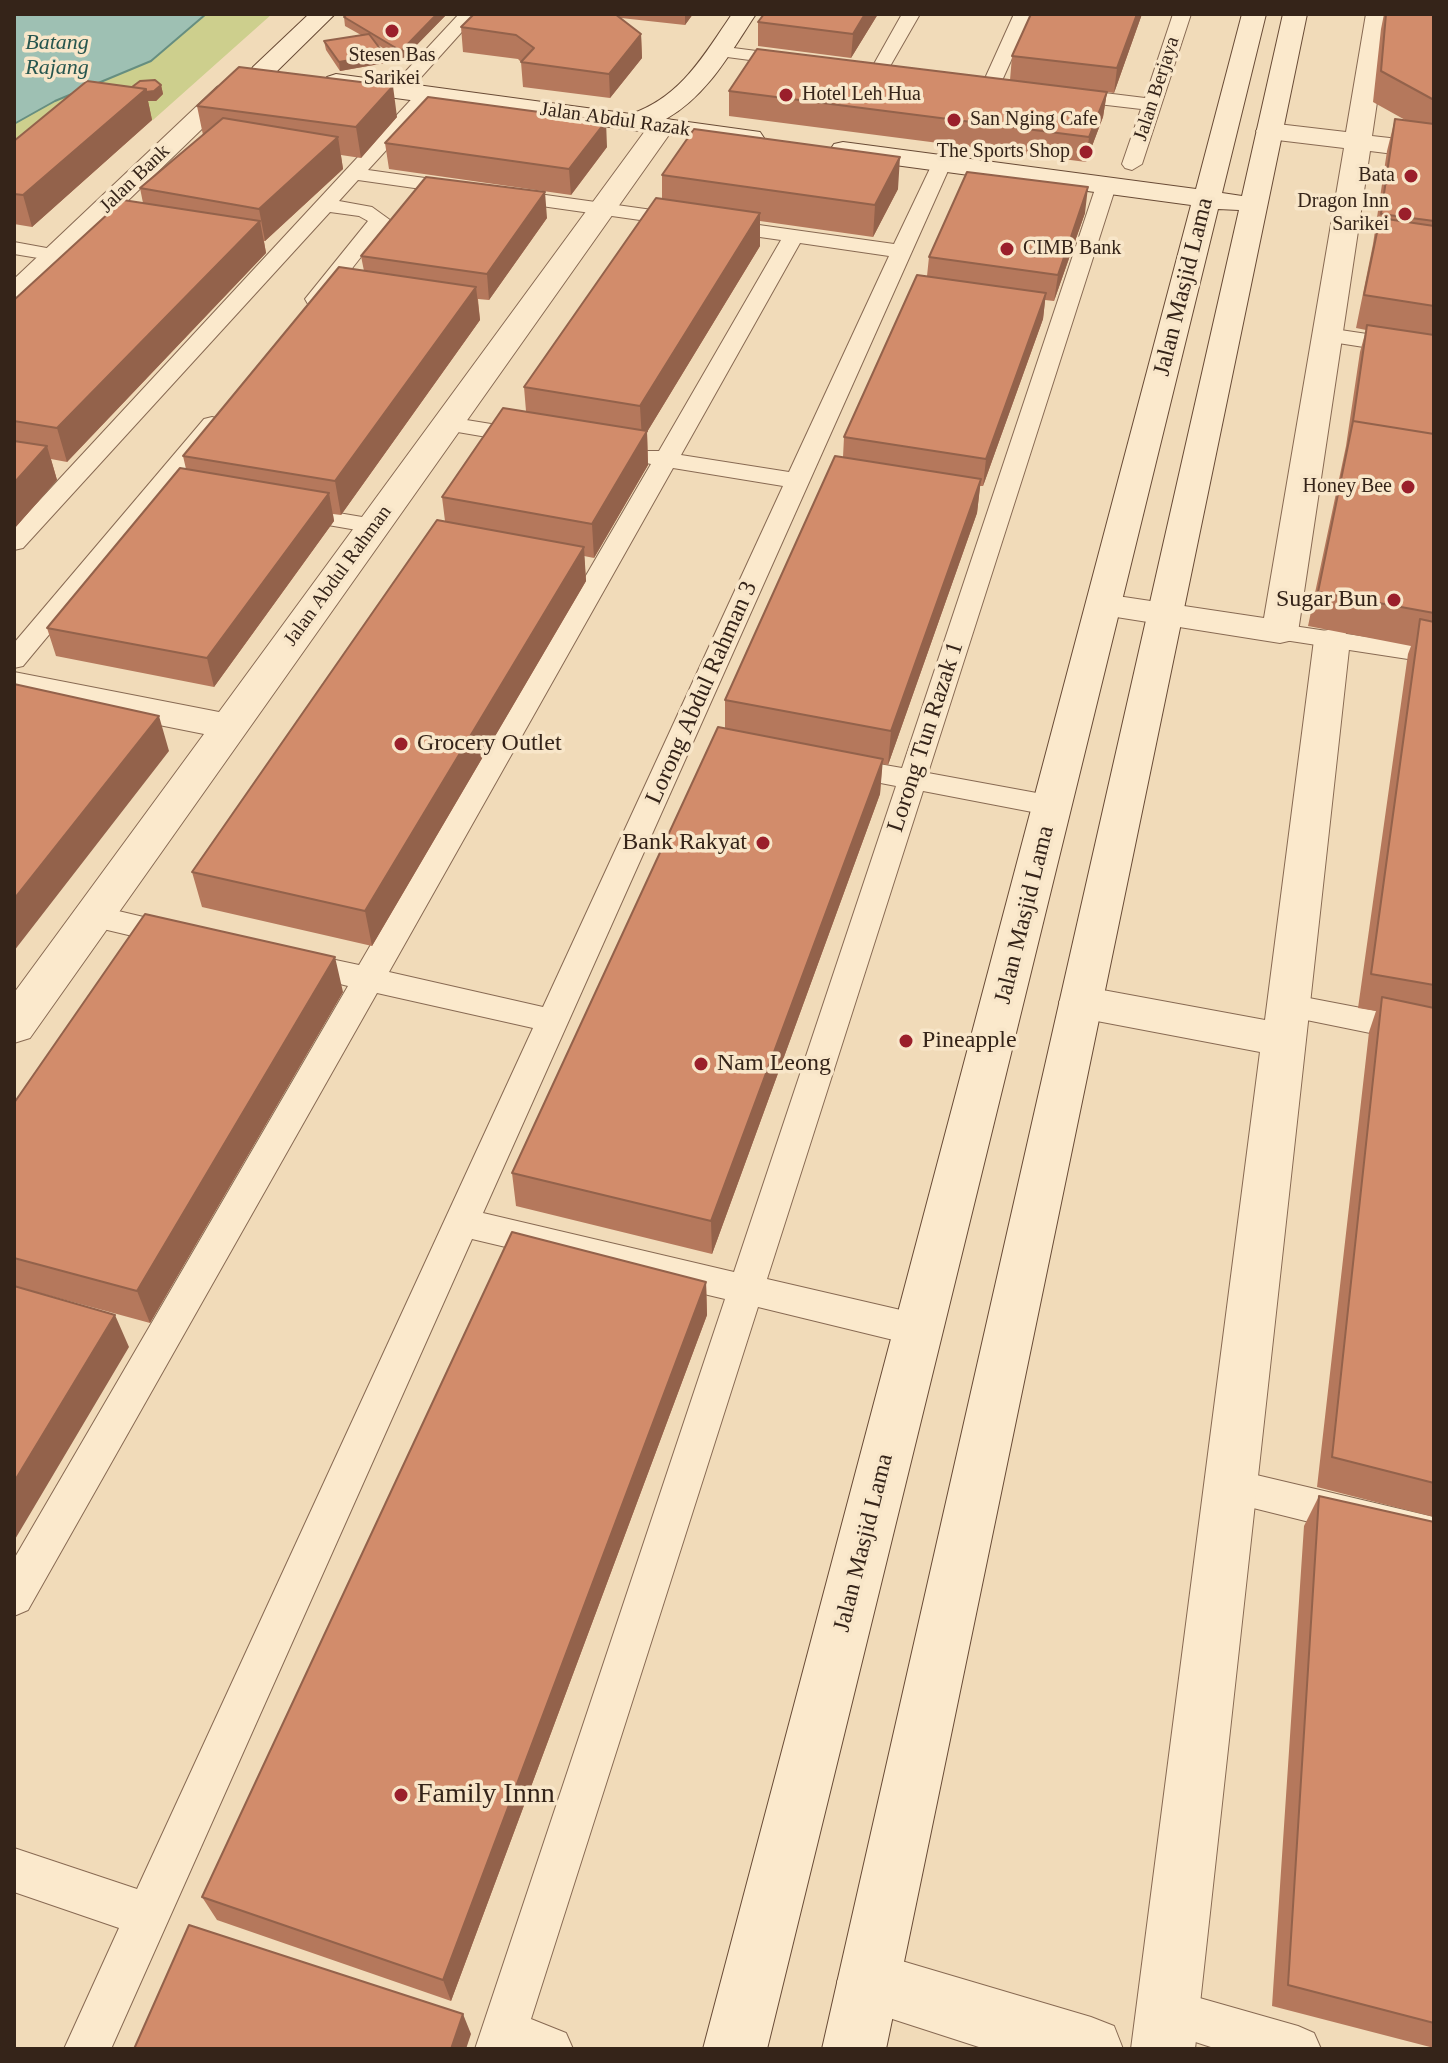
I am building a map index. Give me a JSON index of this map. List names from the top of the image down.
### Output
{
  "streets": {
    "street": [
      "Jalan Abdul Razak",
      "Jalan Bank",
      "Jalan Masjid Lama",
      "Jalan Abdul Rahman"
    ],
    "lane": ["Jalan Berjaya", "Lorong Abdul Rahman 3", "Lorong Tun Razak 1"]
  },
  "crossings": [
    ["Jalan Abdul Razak", "Jalan Bank"],
    ["Jalan Abdul Razak", "Jalan Abdul Rahman"]
  ],
  "water": ["Batang Rajang"],
  "places": [
    "Stesen Bas Sarikei",
    "Hotel Leh Hua",
    "San Nging Cafe",
    "The Sports Shop",
    "Bata",
    "Dragon Inn Sarikei",
    "CIMB Bank",
    "Honey Bee",
    "Sugar Bun",
    "Grocery Outlet",
    "Bank Rakyat",
    "Pineapple",
    "Nam Leong",
    "Family Innn"
  ]
}
